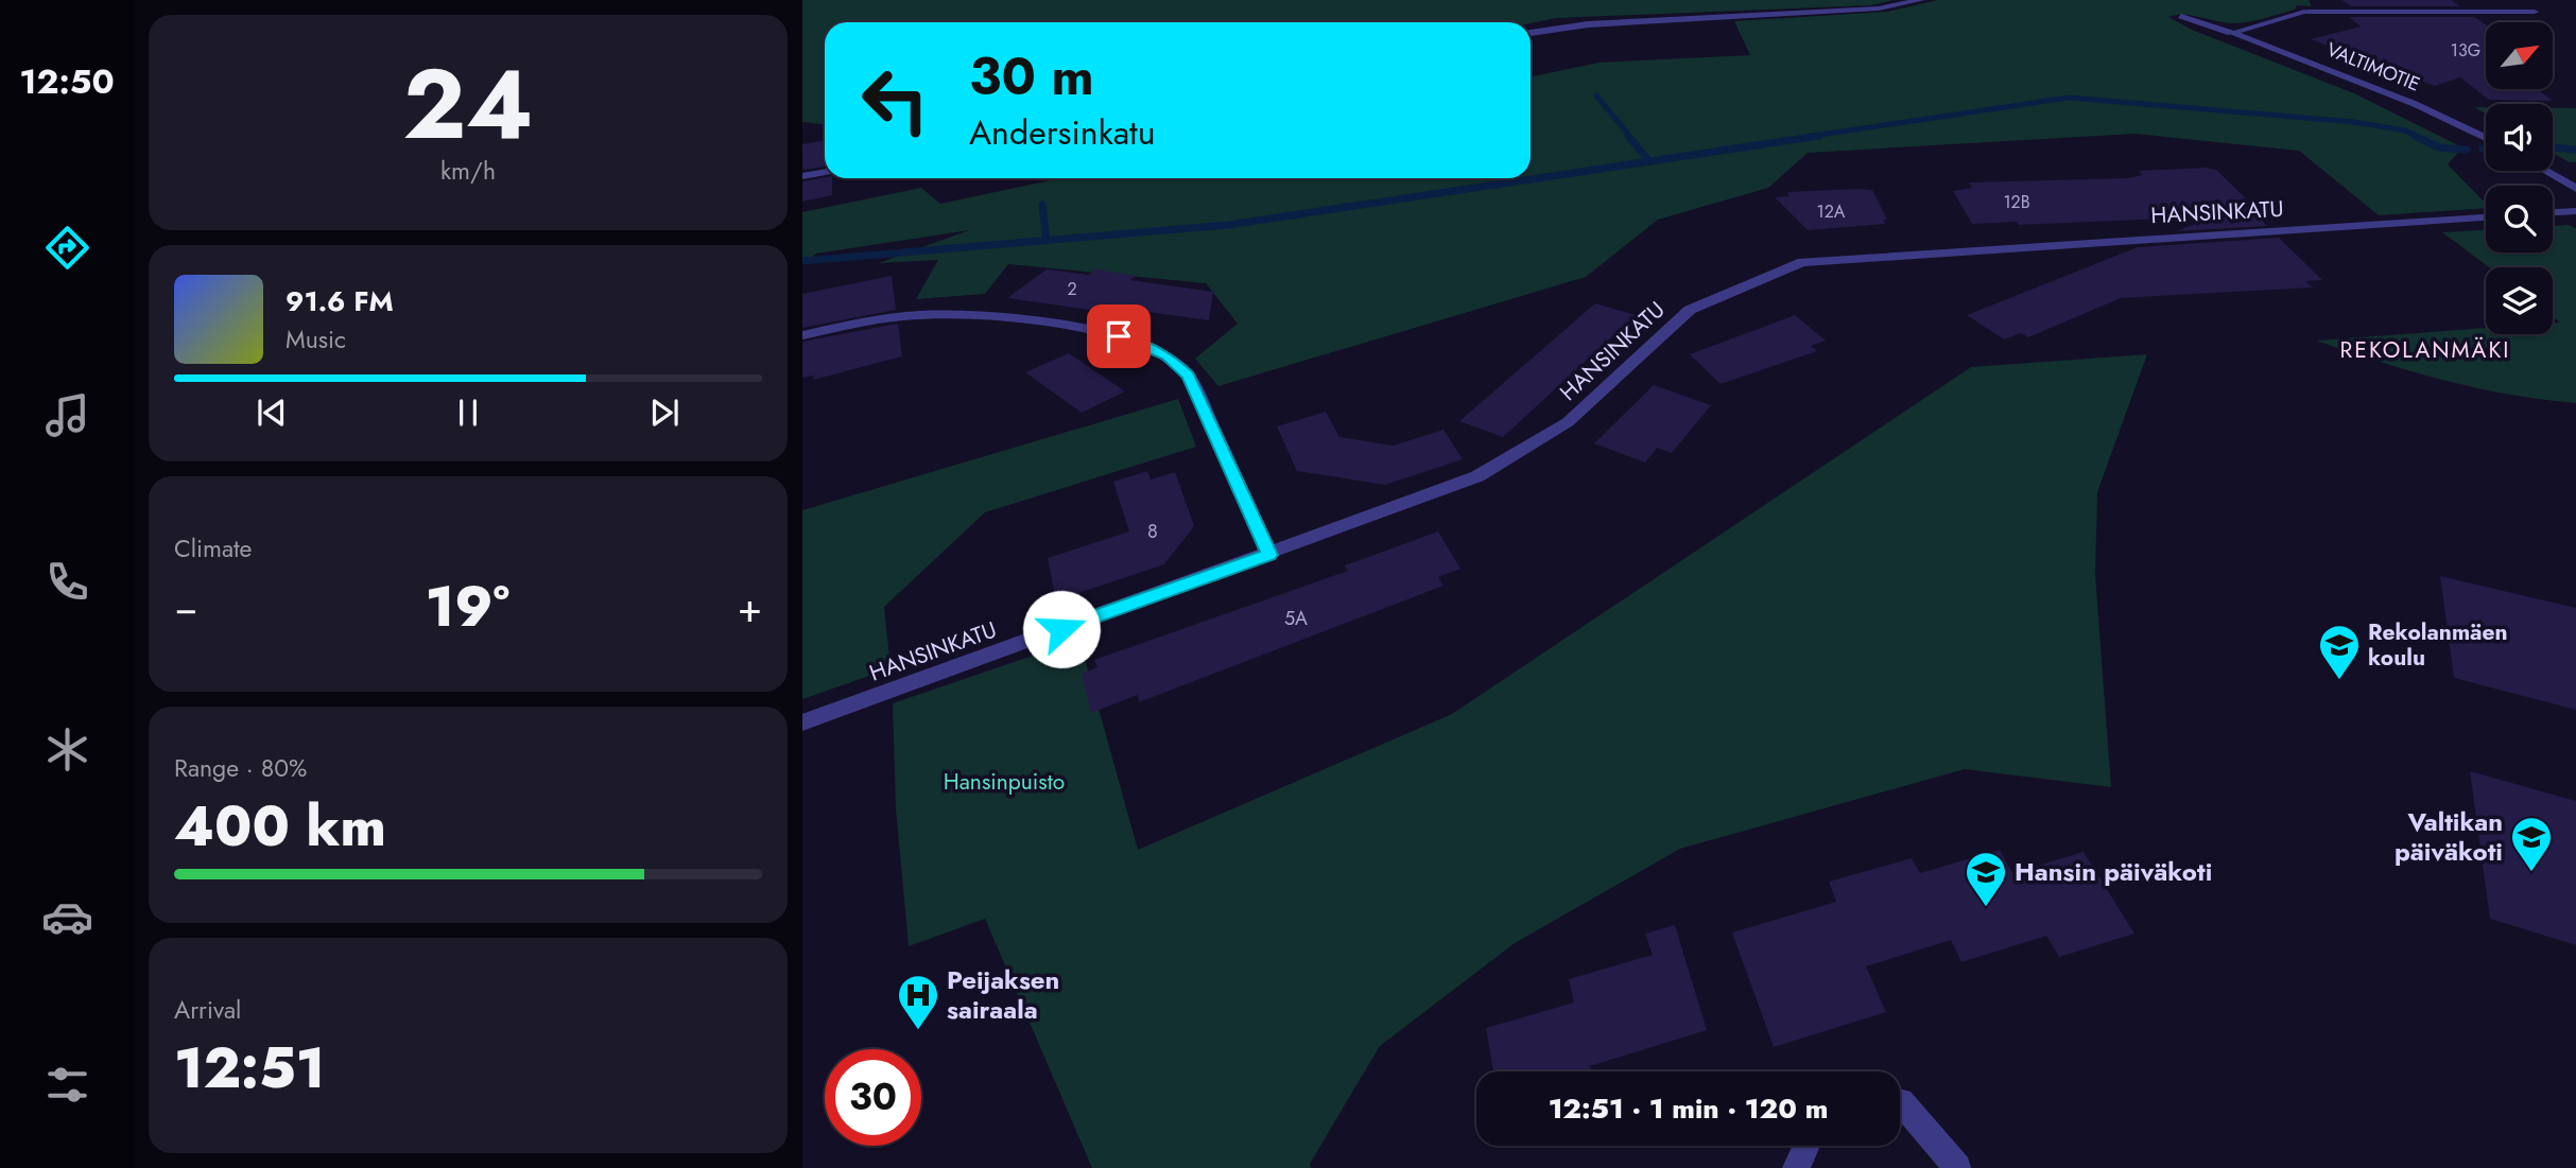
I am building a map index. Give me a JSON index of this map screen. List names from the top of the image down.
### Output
{
  "streets": {
    "street": ["VALTIMOTIE", "HANSINKATU"]
  },
  "districts": ["REKOLANMÄKI"],
  "parks": ["Hansinpuisto"],
  "places": {
    "school or university": ["Rekolanmäen koulu", "Valtikan päiväkoti", "Hansin päiväkoti"],
    "hospital": ["Peijaksen sairaala"]
  },
  "house_numbers": [
    "13G",
    "12B",
    "12A",
    "2",
    "8",
    "5A"
  ],
  "north": "top right",
  "page": {
    "tabs": "12:50",
    "tile": [
      ["24", "km/h"],
      "Climate",
      ["Range · 80%", "400 km"],
      ["Arrival", "12:51"]
    ],
    "turn": ["30 m", "Andersinkatu"],
    "song": ["91.6 FM", "Music"],
    "heat": ["−", "19°", "+"],
    "limit": "30",
    "trip": "12:51 · 1 min · 120 m"
  }
}
